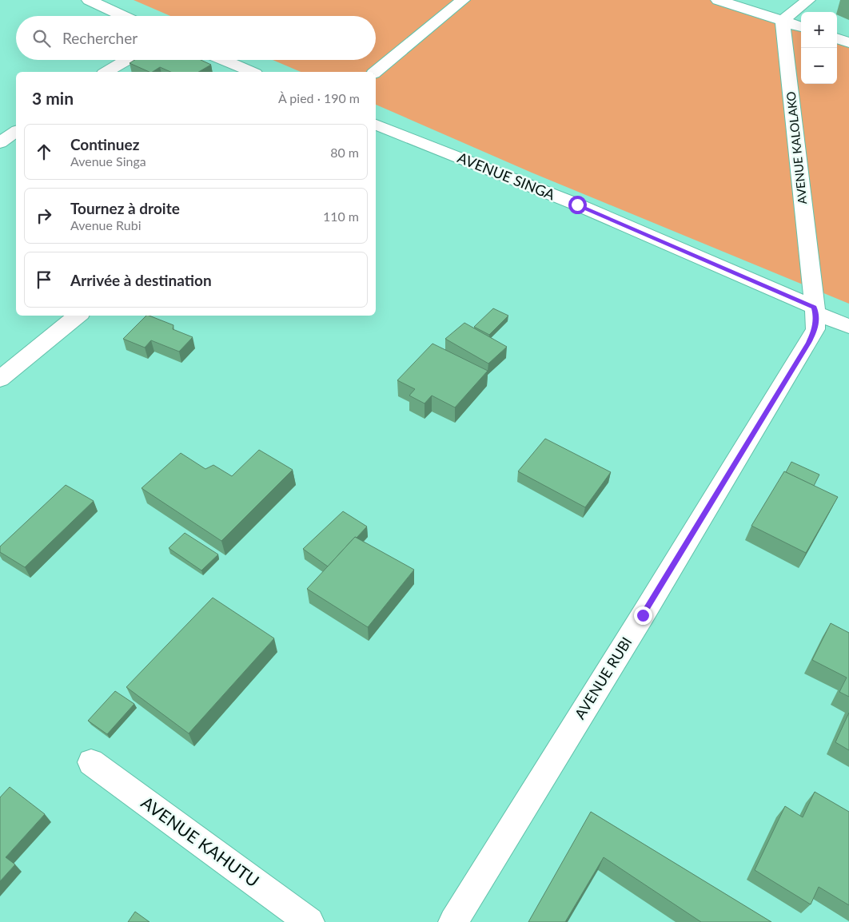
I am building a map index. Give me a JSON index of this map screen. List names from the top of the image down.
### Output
{
  "streets": {
    "street": [
      "AVENUE KALOLAKO",
      "AVENUE SINGA",
      "AVENUE RUBI",
      "AVENUE KAHUTU"
    ]
  },
  "crossings": [
    ["AVENUE KALOLAKO", "AVENUE SINGA"],
    ["AVENUE KALOLAKO", "AVENUE RUBI"],
    ["AVENUE SINGA", "AVENUE RUBI"]
  ],
  "page": {
    "map_buttons": ["+", "−"],
    "search": "Rechercher",
    "heading": ["3 min", "À pied · 190 m"],
    "list": [
      ["Continuez", "Avenue Singa", "80 m"],
      ["Tournez à droite", "Avenue Rubi", "110 m"],
      "Arrivée à destination"
    ]
  }
}
